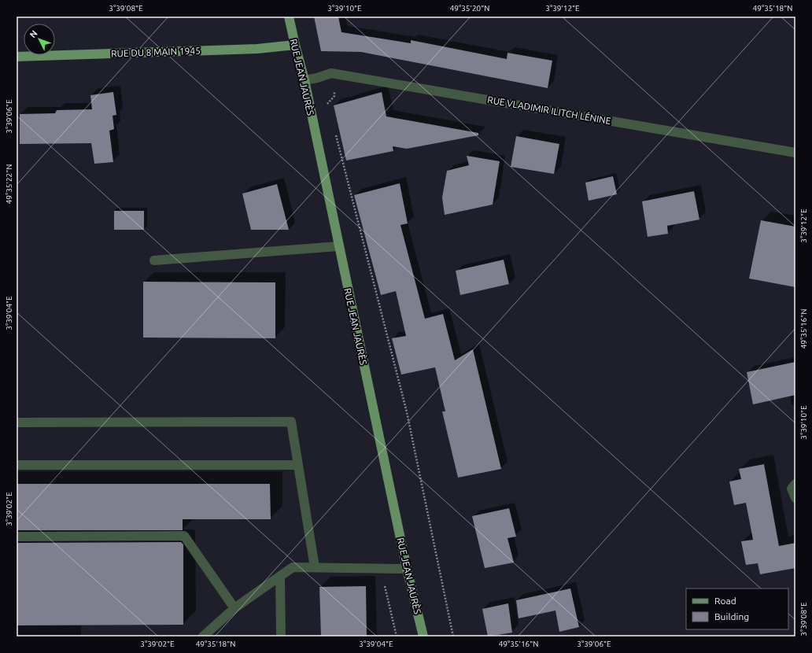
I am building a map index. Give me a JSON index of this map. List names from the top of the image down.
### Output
{
  "streets": {
    "main road": ["RUE DU 8 MAIN 1945", "RUE JEAN JAURÈS"],
    "street": ["RUE VLADIMIR ILITCH LÉNINE"]
  },
  "crossings": [
    ["RUE DU 8 MAIN 1945", "RUE JEAN JAURÈS"],
    ["RUE JEAN JAURÈS", "RUE VLADIMIR ILITCH LÉNINE"]
  ],
  "legend": ["Road", "Building"],
  "north": "top left",
  "coordinates": [
    "3°39'08\"E",
    "3°39'10\"E",
    "49°35'20\"N",
    "3°39'12\"E",
    "49°35'18\"N",
    "3°39'06\"E",
    "49°35'22\"N",
    "3°39'04\"E",
    "49°35'16\"N",
    "3°39'02\"E"
  ]
}
